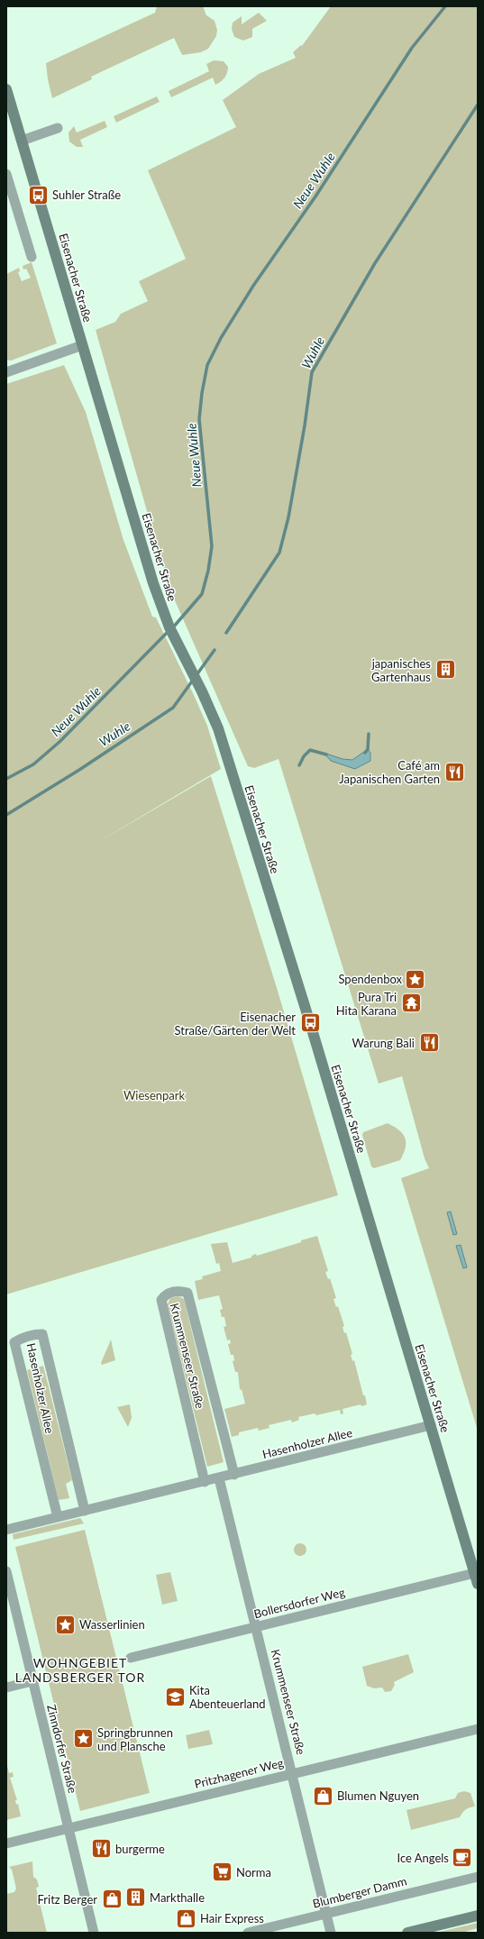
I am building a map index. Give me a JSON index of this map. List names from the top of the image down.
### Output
{
  "streets": {
    "street": [
      "Eisenacher Straße",
      "Krummenseer Straße",
      "Hasenholzer Allee",
      "Bollersdorfer Weg",
      "Zinndorfer Straße",
      "Pritzhagener Weg",
      "Blumberger Damm"
    ]
  },
  "crossings": [
    ["Eisenacher Straße", "Hasenholzer Allee"],
    ["Eisenacher Straße", "Bollersdorfer Weg"],
    ["Krummenseer Straße", "Hasenholzer Allee"],
    ["Krummenseer Straße", "Bollersdorfer Weg"],
    ["Krummenseer Straße", "Pritzhagener Weg"],
    ["Krummenseer Straße", "Blumberger Damm"],
    ["Zinndorfer Straße", "Pritzhagener Weg"]
  ],
  "districts": ["WOHNGEBIET LANDSBERGER TOR"],
  "water": ["Neue Wuhle", "Wuhle"],
  "parks": ["Wiesenpark"],
  "places": {
    "bus stop": ["Suhler Straße", "Eisenacher Straße/Gärten der Welt"],
    "building": ["japanisches Gartenhaus", "Markthalle"],
    "restaurant": ["Café am Japanischen Garten", "Warung Bali", "burgerme"],
    "place": ["Spendenbox", "Wasserlinien", "Springbrunnen und Plansche"],
    "temple": ["Pura Tri Hita Karana"],
    "school or university": ["Kita Abenteuerland"],
    "shop": ["Blumen Nguyen", "Fritz Berger", "Hair Express"],
    "cafe": ["Ice Angels"],
    "supermarket": ["Norma"]
  }
}
